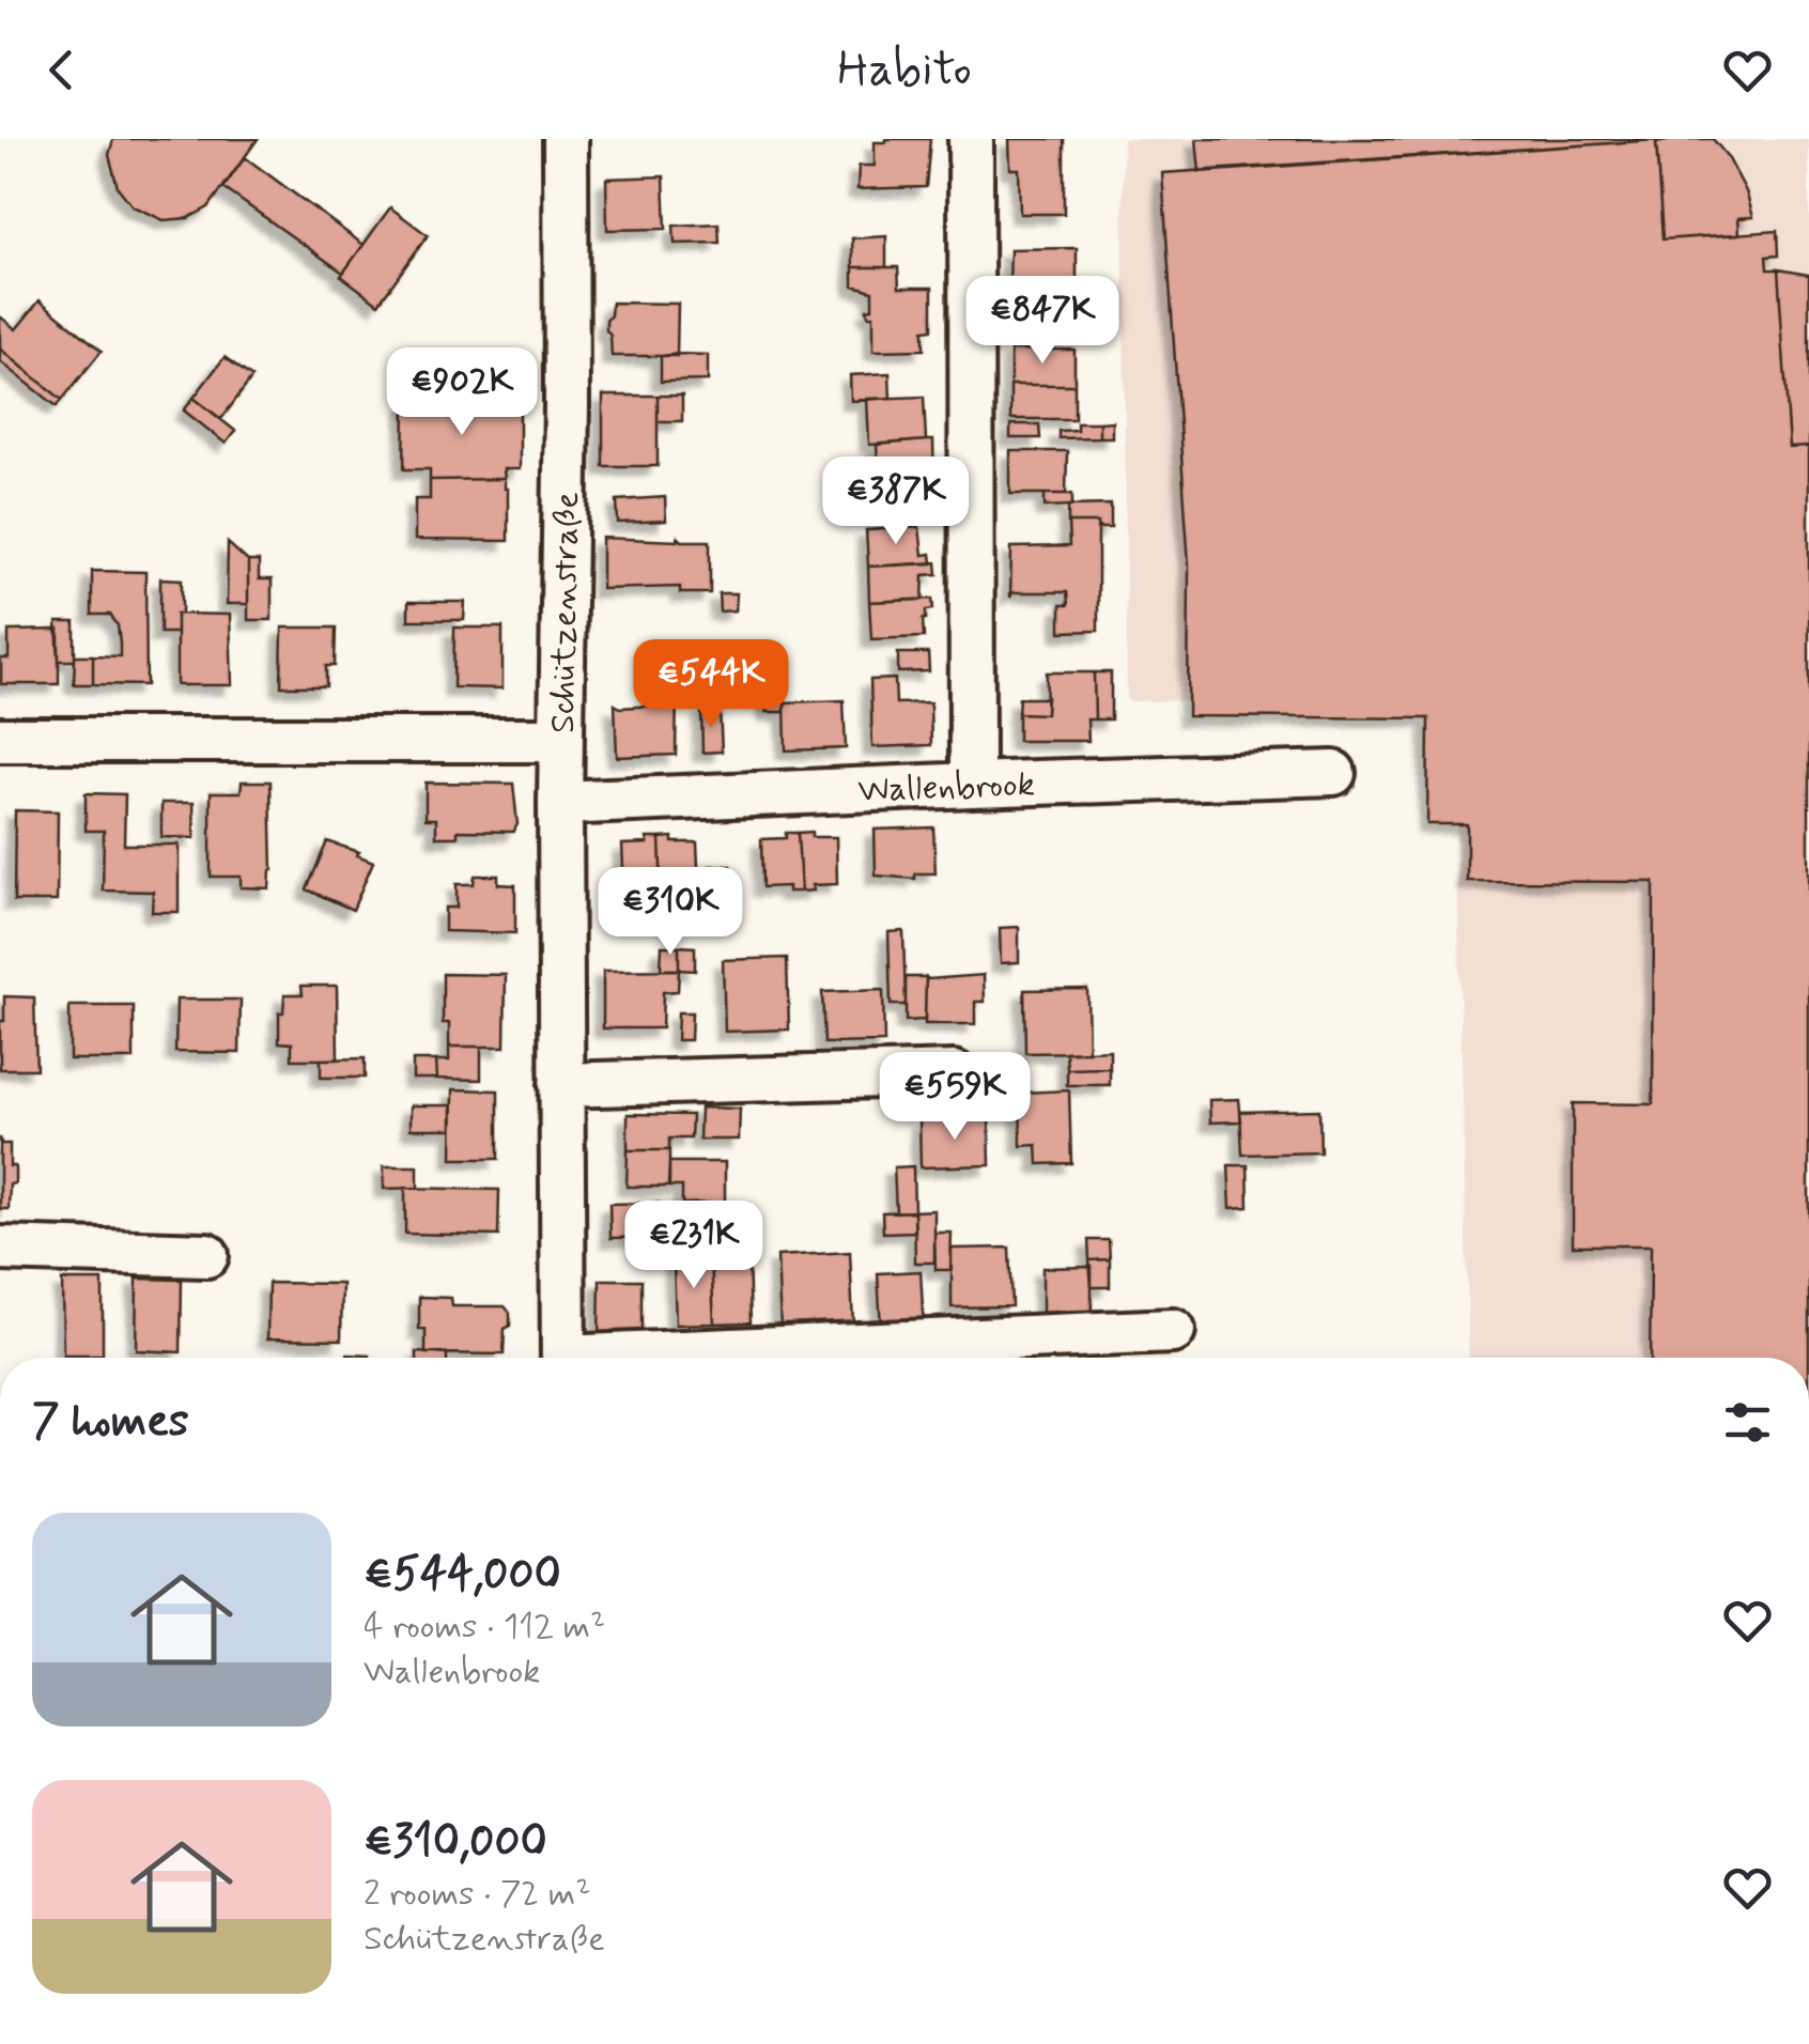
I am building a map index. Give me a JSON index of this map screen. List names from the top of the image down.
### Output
{
  "streets": {
    "street": ["Schützenstraße", "Wallenbrook"]
  },
  "crossings": [
    ["Schützenstraße", "Wallenbrook"]
  ],
  "page": {
    "header": "Habito",
    "price": [
      "€847K",
      "€902K",
      "€387K",
      "€544K",
      "€310K",
      "€559K",
      "€231K"
    ],
    "heading": "7 homes",
    "list": [
      {
        "name": "€544,000",
        "note": "4 rooms · 112 m² · Wallenbrook"
      },
      {
        "name": "€310,000",
        "note": "2 rooms · 72 m² · Schützenstraße"
      }
    ]
  }
}
